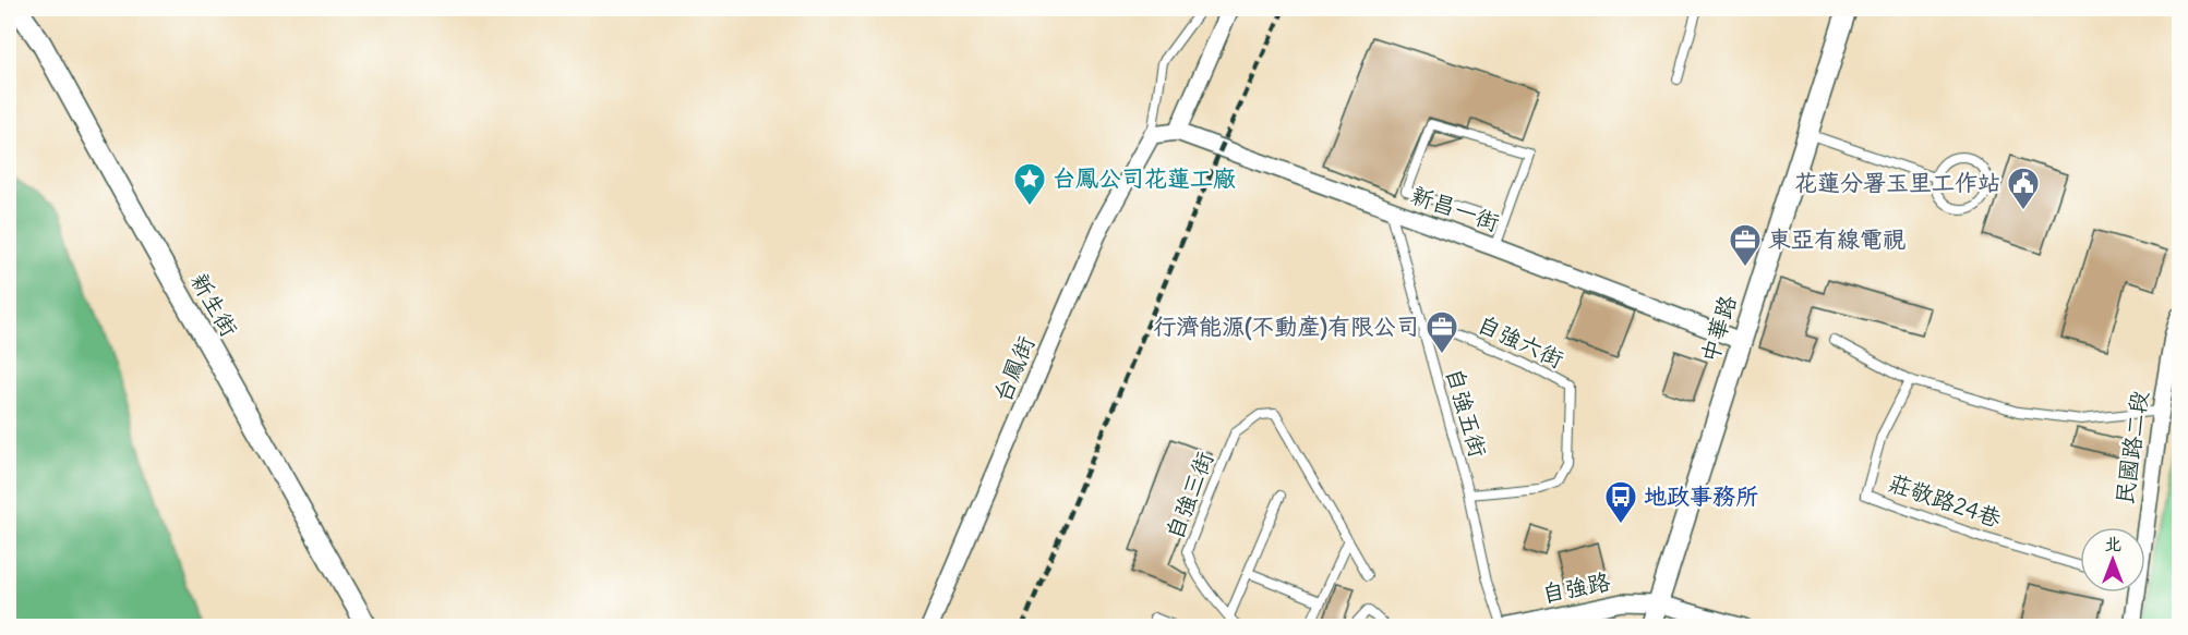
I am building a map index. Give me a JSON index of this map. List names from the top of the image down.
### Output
{
  "streets": {
    "street": [
      "新昌一街",
      "新生街",
      "中華路",
      "台鳳街",
      "民國路二段",
      "自強路"
    ],
    "lane": [
      "自強六街",
      "自強五街",
      "自強三街",
      "莊敬路24巷"
    ]
  },
  "crossings": [
    ["新昌一街", "中華路"],
    ["新昌一街", "台鳳街"],
    ["新昌一街", "自強五街"],
    ["中華路", "自強路"],
    ["自強六街", "自強五街"],
    ["自強五街", "自強路"]
  ],
  "places": {
    "place": ["台鳳公司花蓮工廠"],
    "public building": ["花蓮分署玉里工作站"],
    "office": ["東亞有線電視", "行濟能源(不動產)有限公司"],
    "bus stop": ["地政事務所"]
  },
  "north": "top"
}
